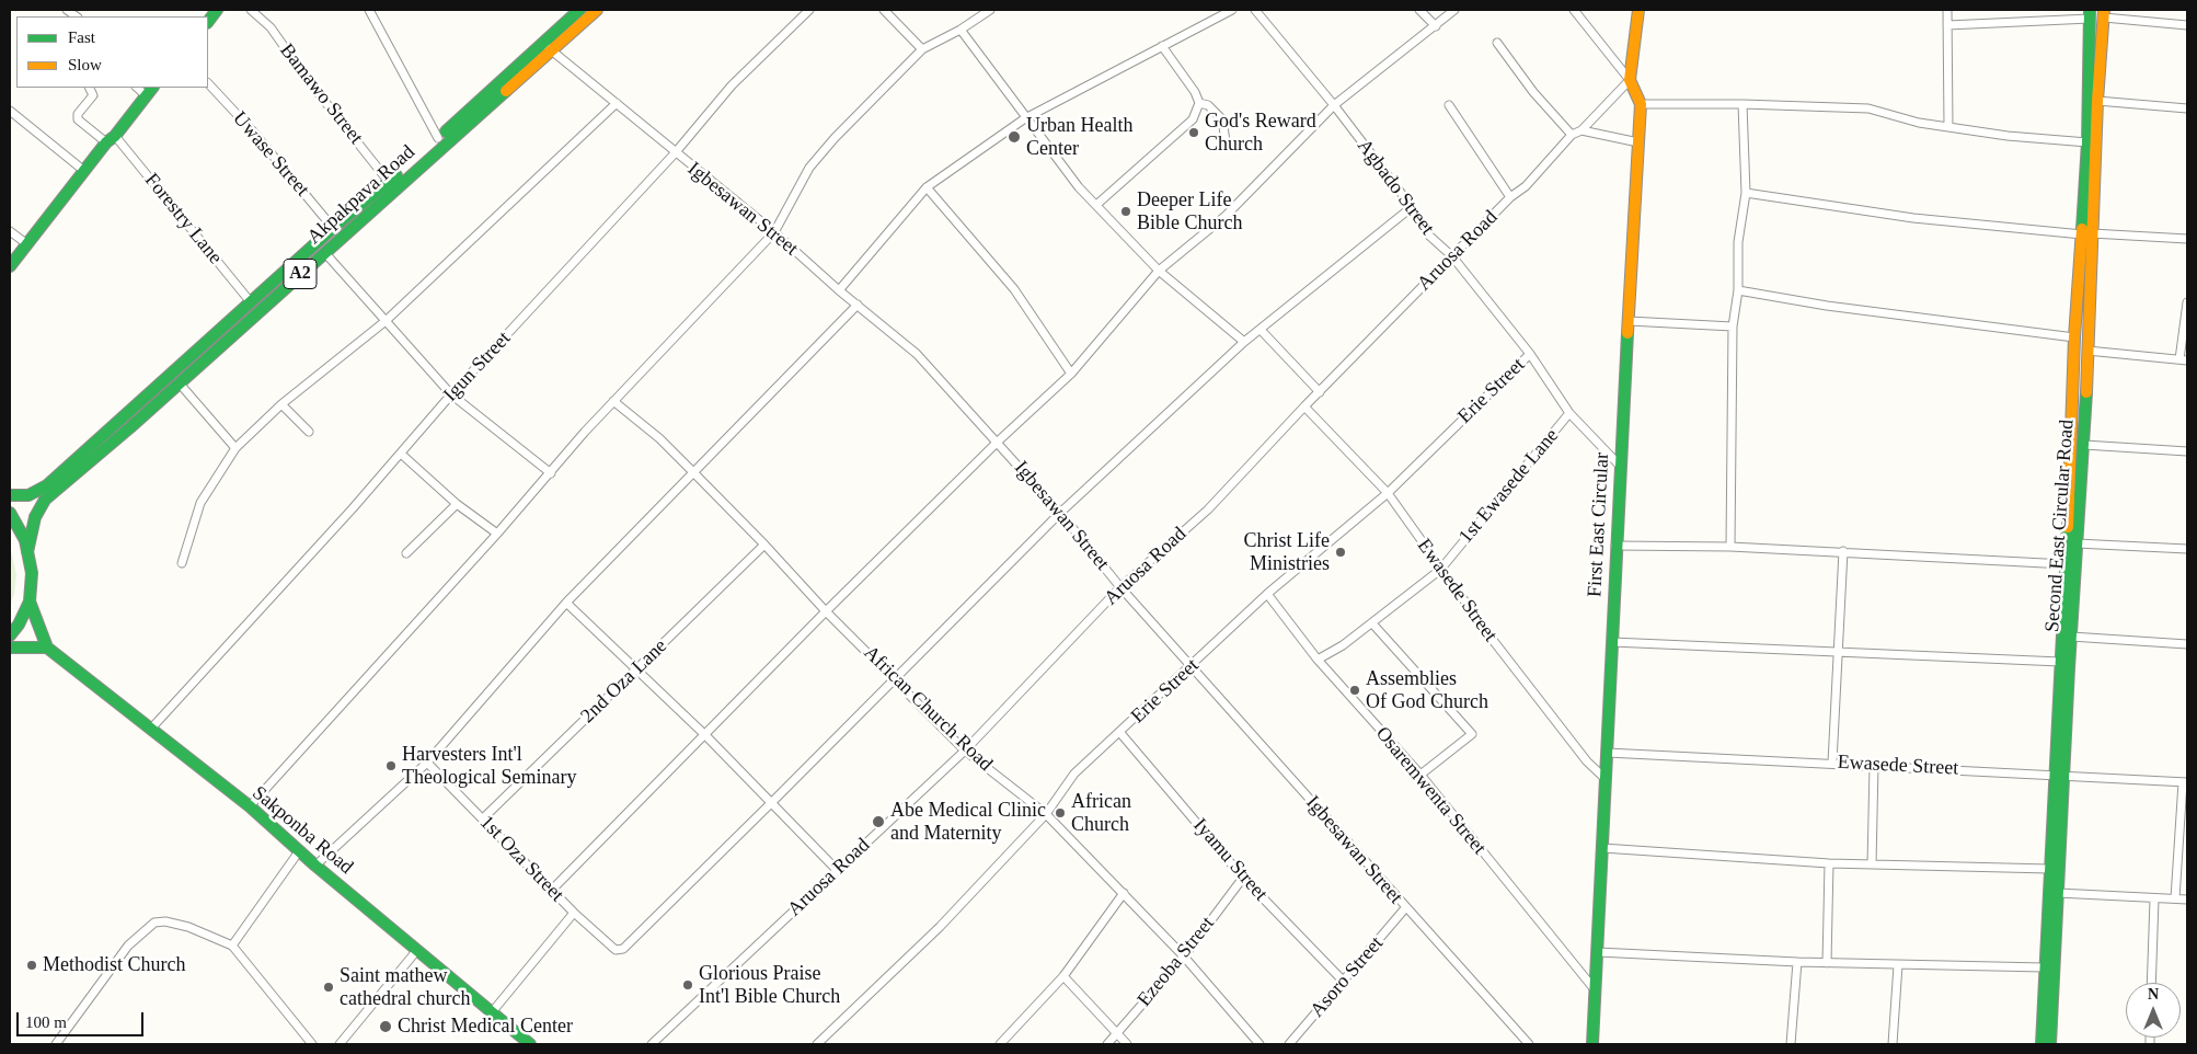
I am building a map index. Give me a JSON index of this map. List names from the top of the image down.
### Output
{
  "streets": {
    "main road": [
      "Akpakpava Road",
      "A2",
      "First East Circular",
      "Second East Circular Road",
      "Sakponba Road"
    ],
    "street": [
      "Bamawo Street",
      "Uwase Street",
      "Agbado Street",
      "Igbesawan Street",
      "Forestry Lane",
      "Aruosa Road",
      "Igun Street",
      "Erie Street",
      "1st Ewasede Lane",
      "Ewasede Street",
      "2nd Oza Lane",
      "African Church Road",
      "Osaremwenta Street",
      "1st Oza Street",
      "Iyamu Street",
      "Ezeoba Street",
      "Asoro Street"
    ]
  },
  "crossings": [
    ["Bamawo Street", "Akpakpava Road"],
    ["Uwase Street", "Akpakpava Road"],
    ["Agbado Street", "Aruosa Road"],
    ["Agbado Street", "Erie Street"],
    ["Agbado Street", "1st Ewasede Lane"],
    ["Agbado Street", "First East Circular"],
    ["Akpakpava Road", "Igbesawan Street"],
    ["Akpakpava Road", "Forestry Lane"],
    ["Akpakpava Road", "A2"],
    ["Igbesawan Street", "Aruosa Road"],
    ["Igbesawan Street", "Igun Street"],
    ["Igbesawan Street", "Erie Street"],
    ["Igbesawan Street", "Asoro Street"],
    ["Aruosa Road", "First East Circular"],
    ["Aruosa Road", "Ewasede Street"],
    ["Aruosa Road", "African Church Road"],
    ["Igun Street", "Sakponba Road"],
    ["Erie Street", "Ewasede Street"],
    ["Erie Street", "African Church Road"],
    ["Erie Street", "Osaremwenta Street"],
    ["Erie Street", "Iyamu Street"],
    ["1st Ewasede Lane", "Ewasede Street"],
    ["1st Ewasede Lane", "Osaremwenta Street"],
    ["First East Circular", "Ewasede Street"],
    ["First East Circular", "Osaremwenta Street"],
    ["Second East Circular Road", "Ewasede Street"],
    ["2nd Oza Lane", "African Church Road"],
    ["2nd Oza Lane", "1st Oza Street"],
    ["African Church Road", "Ezeoba Street"],
    ["Iyamu Street", "Ezeoba Street"],
    ["Iyamu Street", "Asoro Street"]
  ],
  "places": [
    "God's Reward Church",
    "Urban Health Center",
    "Deeper Life Bible Church",
    "Christ Life Ministries",
    "Assemblies Of God Church",
    "Harvesters Int'l Theological Seminary",
    "African Church",
    "Abe Medical Clinic and Maternity",
    "Methodist Church",
    "Glorious Praise Int'l Bible Church",
    "Saint mathew cathedral church",
    "Christ Medical Center"
  ],
  "legend": ["Fast", "Slow"],
  "scale_bar": "100 m",
  "north": "top"
}
